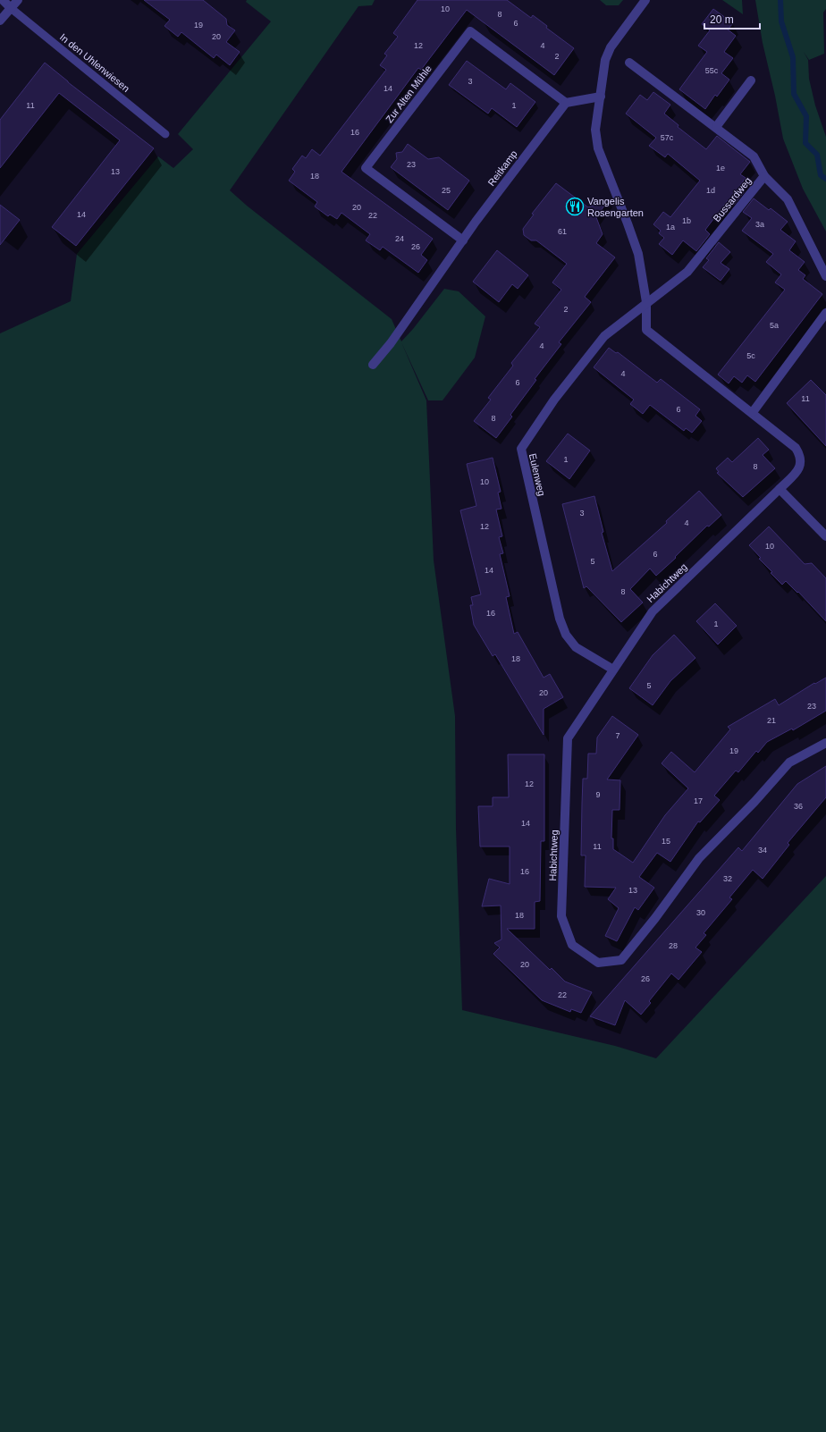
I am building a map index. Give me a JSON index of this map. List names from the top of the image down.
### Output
{
  "streets": {
    "street": [
      "Zur Alten Mühle",
      "Reitkamp",
      "Bussardweg",
      "Eulenweg",
      "Habichtweg"
    ],
    "lane": ["In den Uhlenwiesen"]
  },
  "crossings": [
    ["Zur Alten Mühle", "Reitkamp"],
    ["Bussardweg", "Eulenweg"],
    ["Eulenweg", "Habichtweg"]
  ],
  "places": {
    "restaurant": ["Vangelis Rosengarten"]
  },
  "house_numbers": [
    "10",
    "8",
    "6",
    "19",
    "20",
    "12",
    "4",
    "2",
    "55c",
    "3",
    "14",
    "11",
    "1",
    "16",
    "57c",
    "23",
    "1e",
    "13",
    "18",
    "25",
    "1d",
    "20",
    "14",
    "22",
    "1b",
    "3a",
    "1a",
    "61",
    "24",
    "26",
    "2",
    "5a",
    "4",
    "5c",
    "4",
    "6",
    "11",
    "6",
    "8",
    "1",
    "8",
    "10",
    "3",
    "4",
    "12",
    "10",
    "6",
    "5",
    "14",
    "8",
    "16",
    "1",
    "18",
    "5",
    "20",
    "23",
    "21",
    "7",
    "19",
    "12",
    "9",
    "17",
    "36",
    "14",
    "15",
    "11",
    "34",
    "16",
    "32",
    "13",
    "30",
    "18",
    "28",
    "20",
    "26",
    "22"
  ],
  "scale_bar": "20 m"
}
